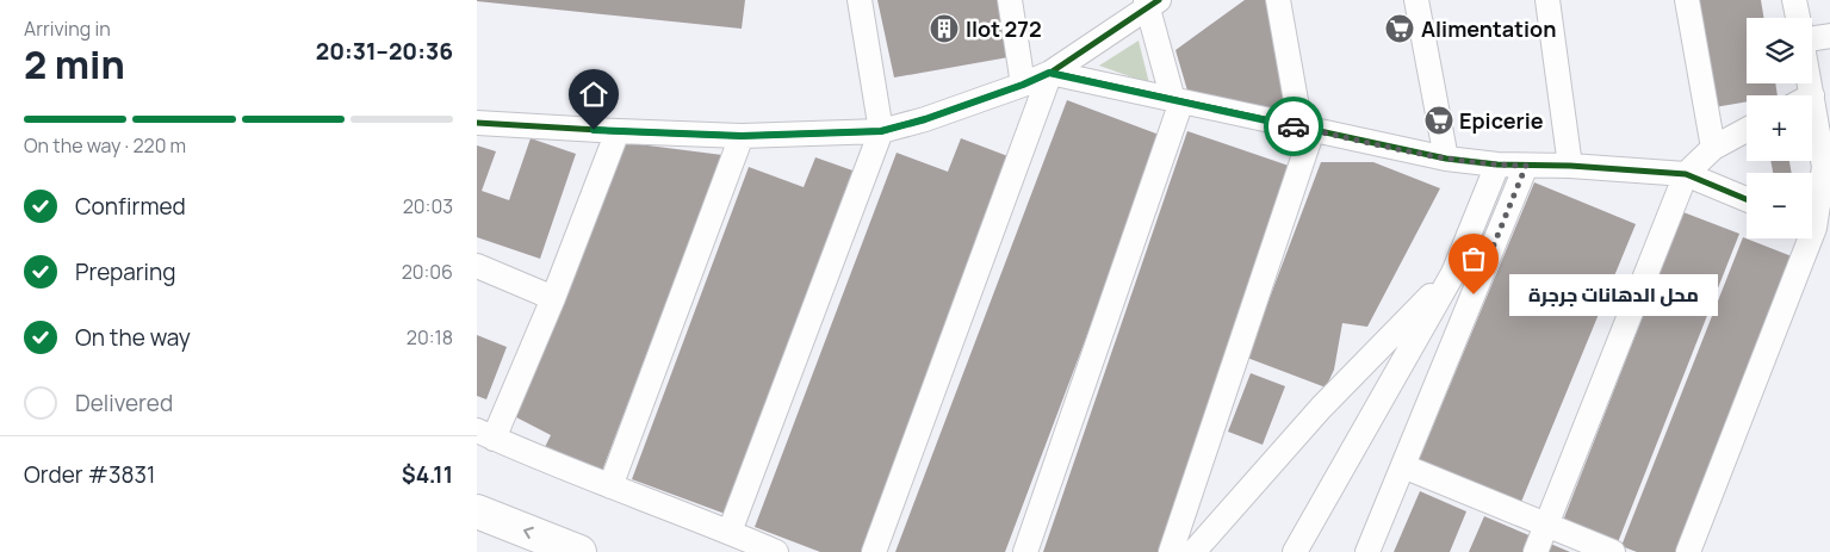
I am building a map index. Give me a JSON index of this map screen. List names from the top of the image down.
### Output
{
  "places": {
    "building": ["Ilot 272"],
    "supermarket": ["Alimentation", "Epicerie"],
    "other": ["محل الدهانات جرجرة"]
  },
  "page": {
    "heading": ["2 min", "Arriving in", "20:31–20:36"],
    "panel": ["Order #3831", "$4.11"],
    "map_buttons": ["+", "−"],
    "bar": "On the way · 220 m",
    "list": [
      ["Confirmed", "20:03"],
      ["Preparing", "20:06"],
      ["On the way", "20:18"],
      "Delivered"
    ],
    "bubble": "محل الدهانات جرجرة"
  }
}
